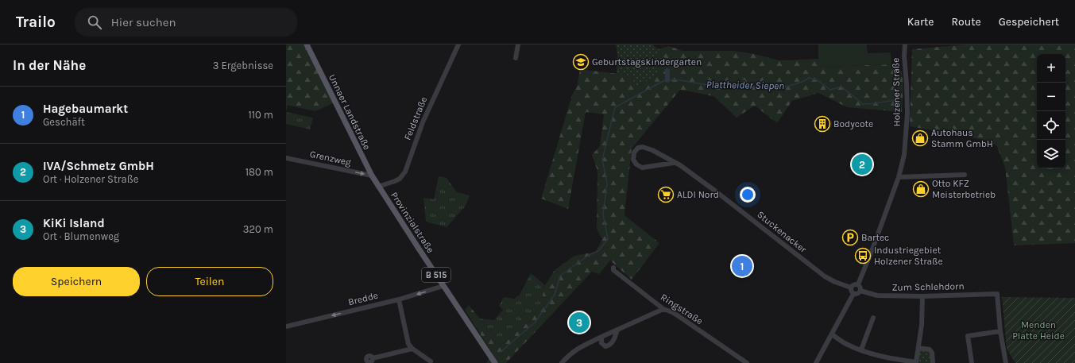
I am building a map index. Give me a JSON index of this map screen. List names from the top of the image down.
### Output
{
  "streets": {
    "main road": ["Unnaer Landstraße", "Provinzialstraße", "B 515"],
    "street": [
      "Holzener Straße",
      "Feldstraße",
      "Grenzweg",
      "Stuckenacker",
      "Zum Schlehdorn",
      "Bredde",
      "Ringstraße"
    ]
  },
  "crossings": [
    ["Holzener Straße", "Stuckenacker"],
    ["Holzener Straße", "Zum Schlehdorn"],
    ["Unnaer Landstraße", "Feldstraße"],
    ["Unnaer Landstraße", "Grenzweg"],
    ["Unnaer Landstraße", "Provinzialstraße"],
    ["Feldstraße", "Provinzialstraße"],
    ["Provinzialstraße", "Bredde"],
    ["Stuckenacker", "Zum Schlehdorn"]
  ],
  "one_way": ["Grenzweg", "Bredde"],
  "water": ["Plattheider Siepen"],
  "parks": ["Menden Platte Heide"],
  "places": {
    "school or university": ["Geburtstagskindergarten"],
    "building": ["Bodycote"],
    "shop": ["Autohaus Stamm GmbH", "Otto KFZ Meisterbetrieb"],
    "supermarket": ["ALDI Nord"],
    "parking": ["Bartec"],
    "bus stop": ["Industriegebiet Holzener Straße"]
  },
  "page": {
    "header": "Trailo",
    "search": "Hier suchen",
    "nav": ["Karte", "Route", "Gespeichert"],
    "heading": ["In der Nähe", "3 Ergebnisse"],
    "map_buttons": ["+", "−"],
    "list": [
      {
        "mark": "1",
        "name": "Hagebaumarkt",
        "note": "Geschäft",
        "value": "110 m"
      },
      {
        "mark": "2",
        "name": "IVA/Schmetz GmbH",
        "note": "Ort · Holzener Straße",
        "value": "180 m"
      },
      {
        "mark": "3",
        "name": "KiKi Island",
        "note": "Ort · Blumenweg",
        "value": "320 m"
      }
    ],
    "pins": ["2", "1", "3"],
    "buttons": ["Speichern", "Teilen"]
  }
}
